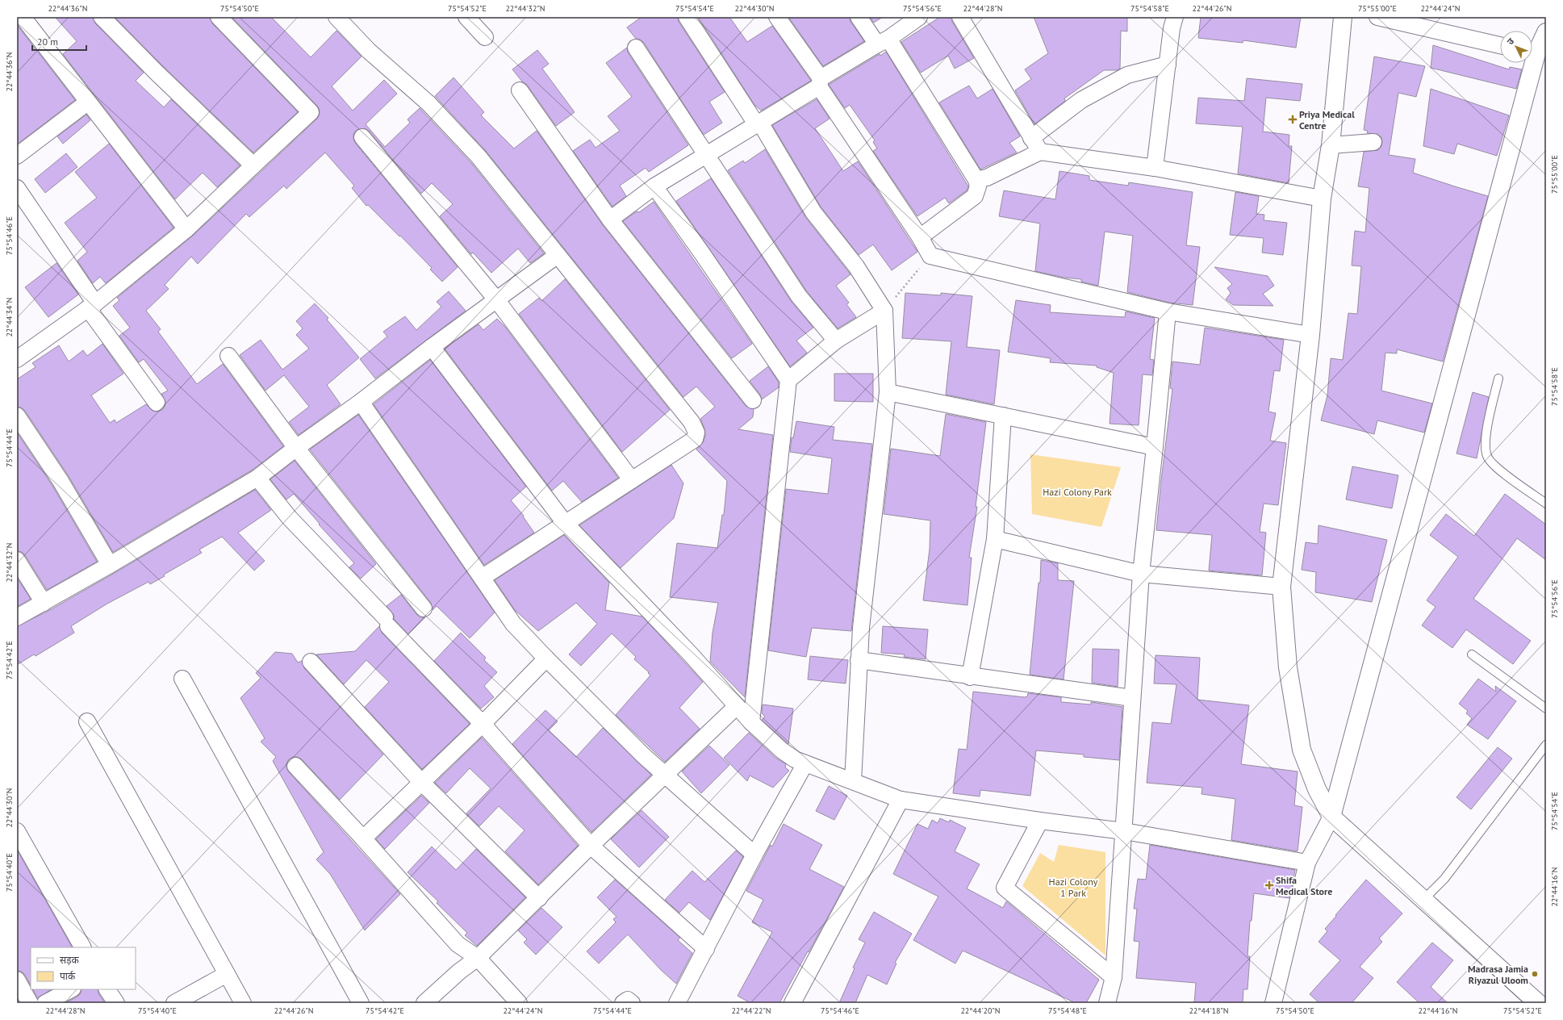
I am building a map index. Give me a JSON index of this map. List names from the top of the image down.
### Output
{
  "parks": ["Hazi Colony Park", "Hazi Colony 1 Park"],
  "places": {
    "health": ["Priya Medical Centre", "Shifa Medical Store"],
    "other": ["Madrasa Jamia Riyazul Uloom"]
  },
  "legend": ["सड़क", "पार्क"],
  "scale_bar": "20 m",
  "north": "top left",
  "coordinates": [
    "22°44'36\"N",
    "75°54'50\"E",
    "75°54'52\"E",
    "22°44'32\"N",
    "75°54'54\"E",
    "22°44'30\"N",
    "75°54'56\"E",
    "22°44'28\"N",
    "75°54'58\"E",
    "22°44'26\"N",
    "75°55'00\"E",
    "22°44'24\"N",
    "75°54'46\"E",
    "22°44'34\"N",
    "75°54'44\"E",
    "75°54'42\"E",
    "75°54'40\"E",
    "22°44'16\"N",
    "22°44'22\"N",
    "22°44'20\"N",
    "75°54'48\"E",
    "22°44'18\"N"
  ]
}
